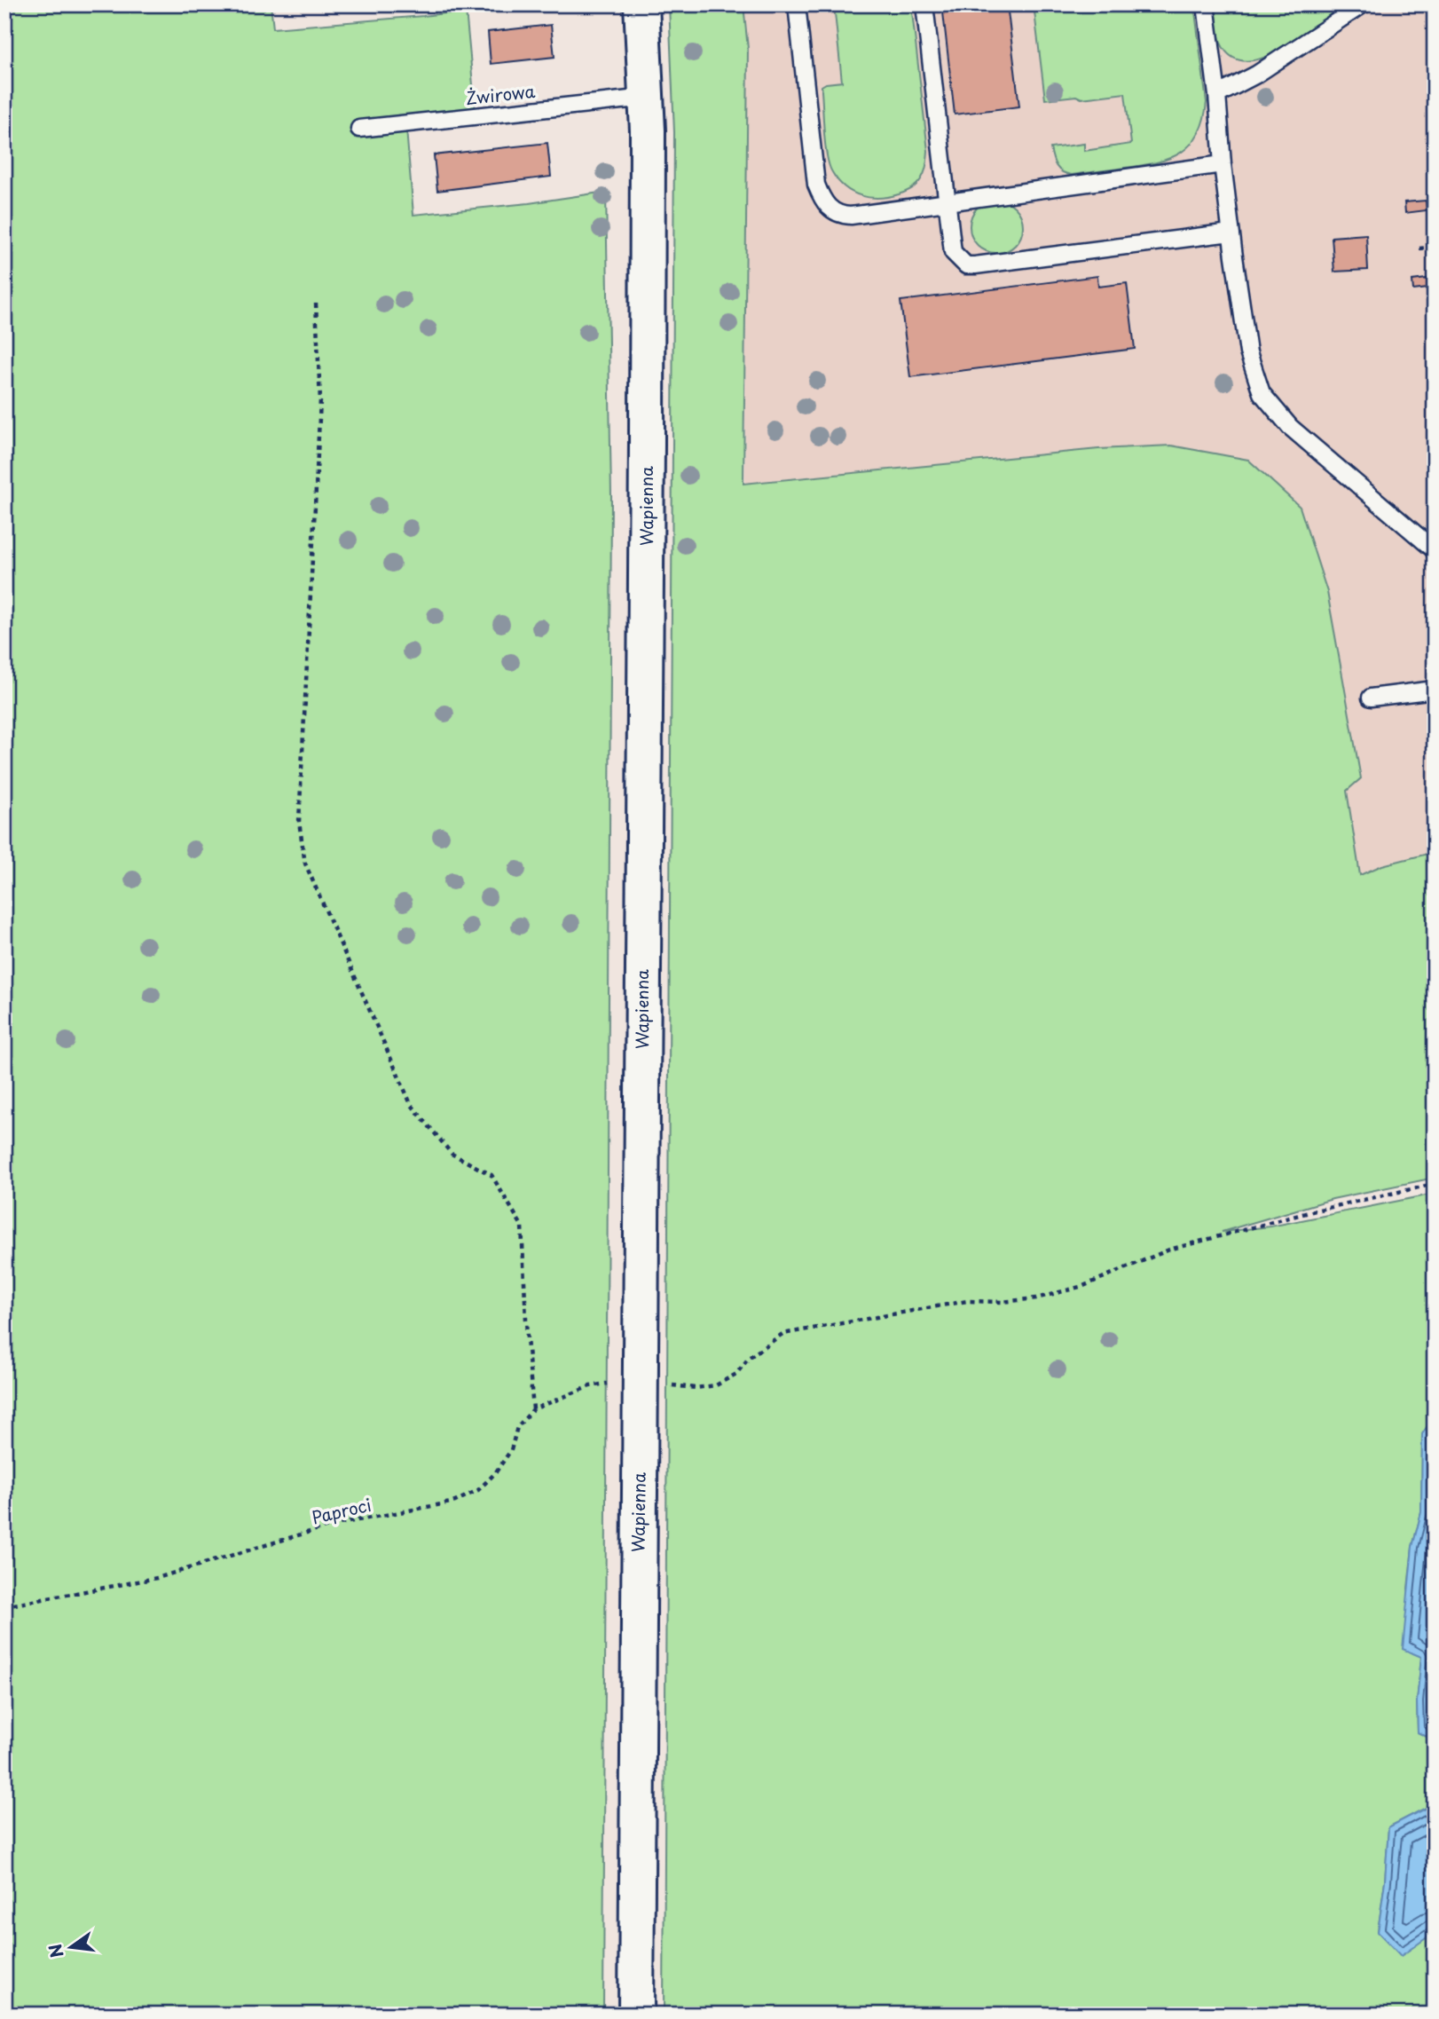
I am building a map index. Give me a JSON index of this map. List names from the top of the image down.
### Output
{
  "streets": {
    "street": ["Wapienna"],
    "lane": ["Żwirowa"],
    "path": ["Paproci"]
  },
  "crossings": [
    ["Żwirowa", "Wapienna"]
  ],
  "north": "left"
}
